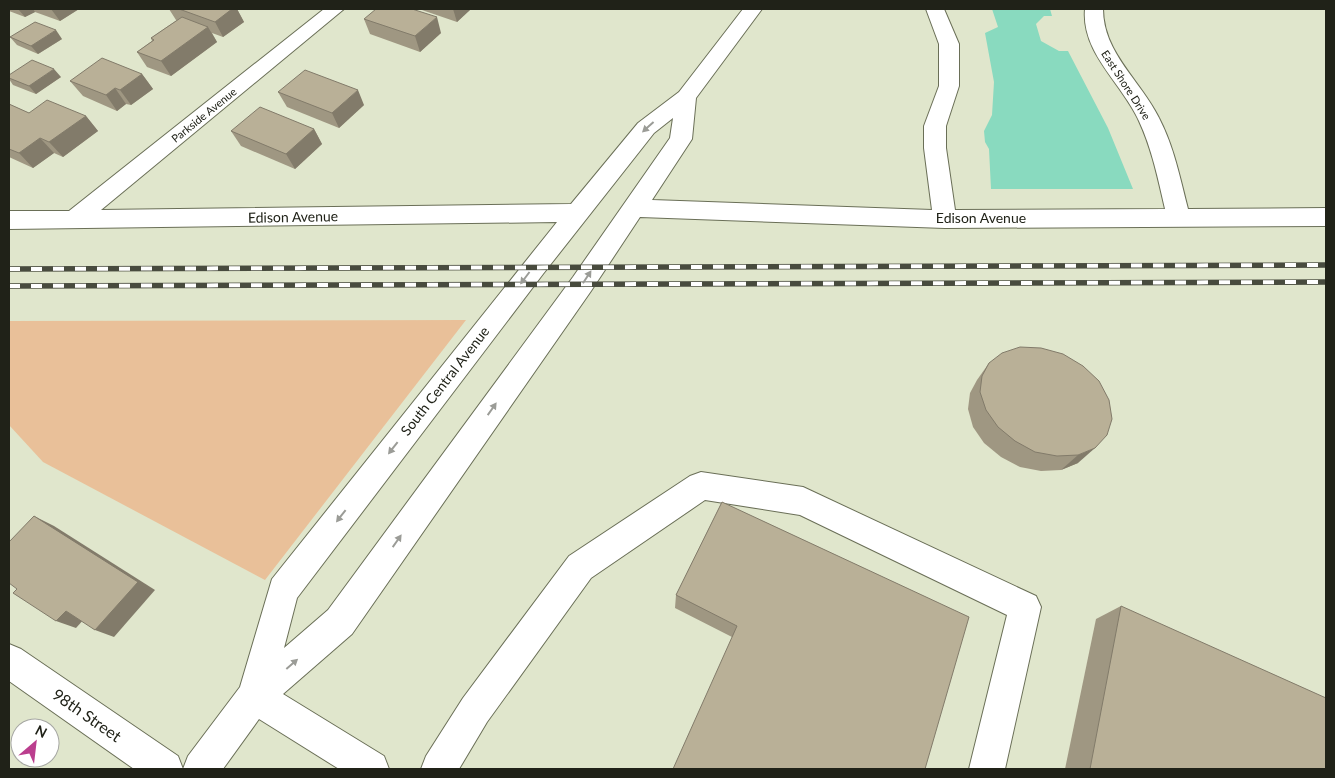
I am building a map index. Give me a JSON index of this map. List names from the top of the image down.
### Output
{
  "streets": {
    "street": [
      "East Shore Drive",
      "Parkside Avenue",
      "Edison Avenue",
      "South Central Avenue",
      "98th Street"
    ]
  },
  "crossings": [
    ["East Shore Drive", "Edison Avenue"],
    ["Parkside Avenue", "Edison Avenue"],
    ["Edison Avenue", "South Central Avenue"]
  ],
  "north": "top right"
}
